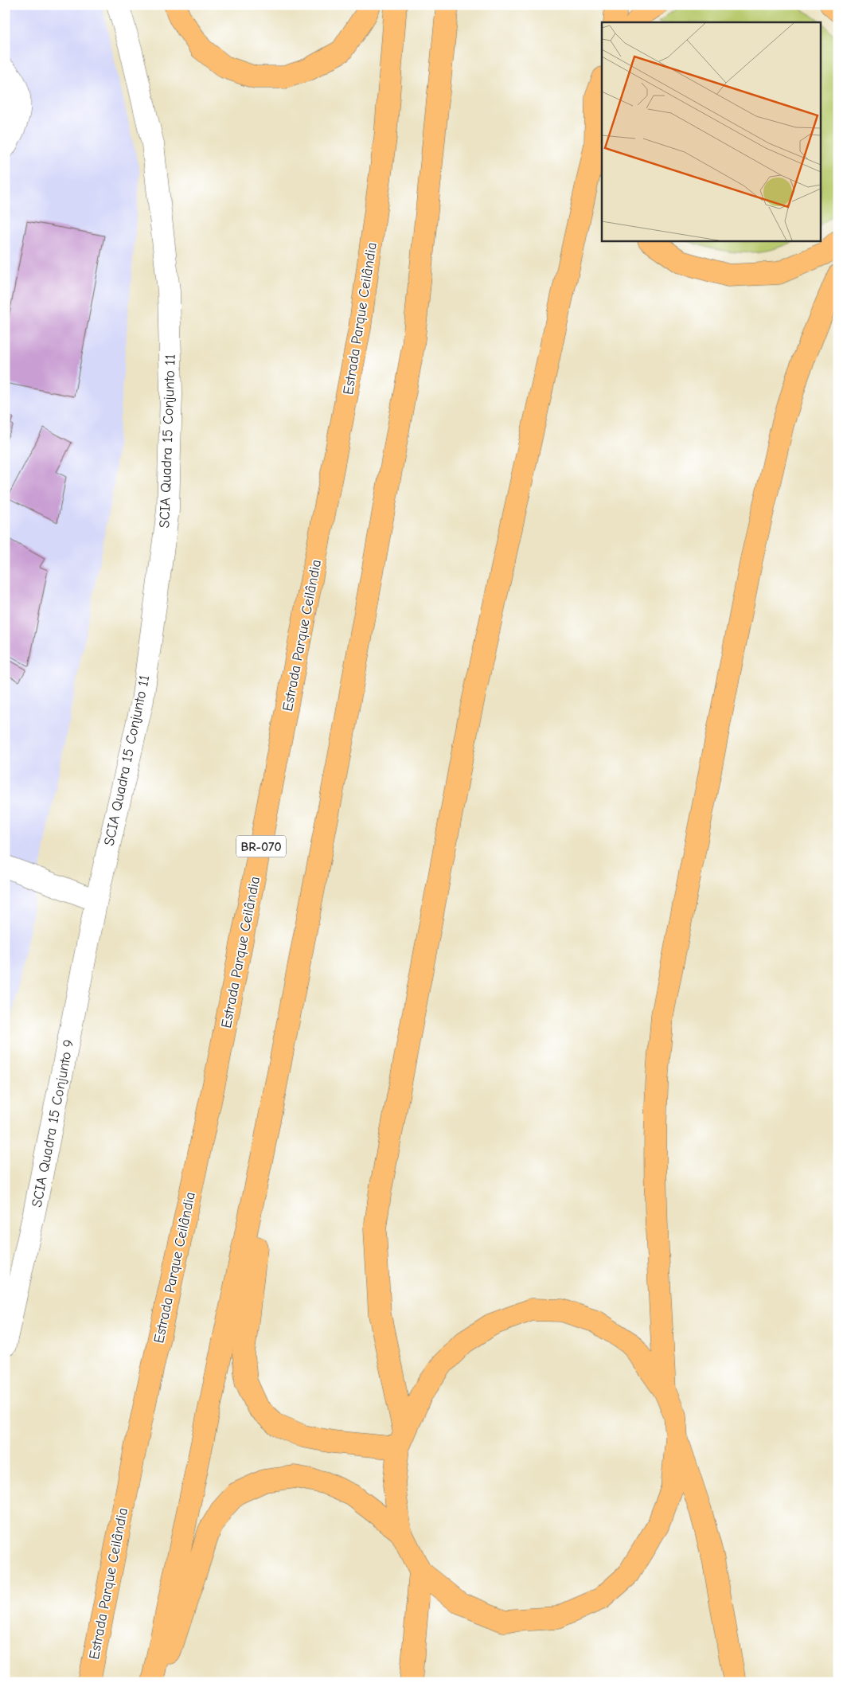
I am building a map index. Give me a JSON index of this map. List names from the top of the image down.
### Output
{
  "streets": {
    "main road": ["Estrada Parque Ceilândia", "BR-070"],
    "street": ["SCIA Quadra 15 Conjunto 11", "SCIA Quadra 15 Conjunto 9"]
  },
  "crossings": [
    ["SCIA Quadra 15 Conjunto 11", "SCIA Quadra 15 Conjunto 9"]
  ]
}
